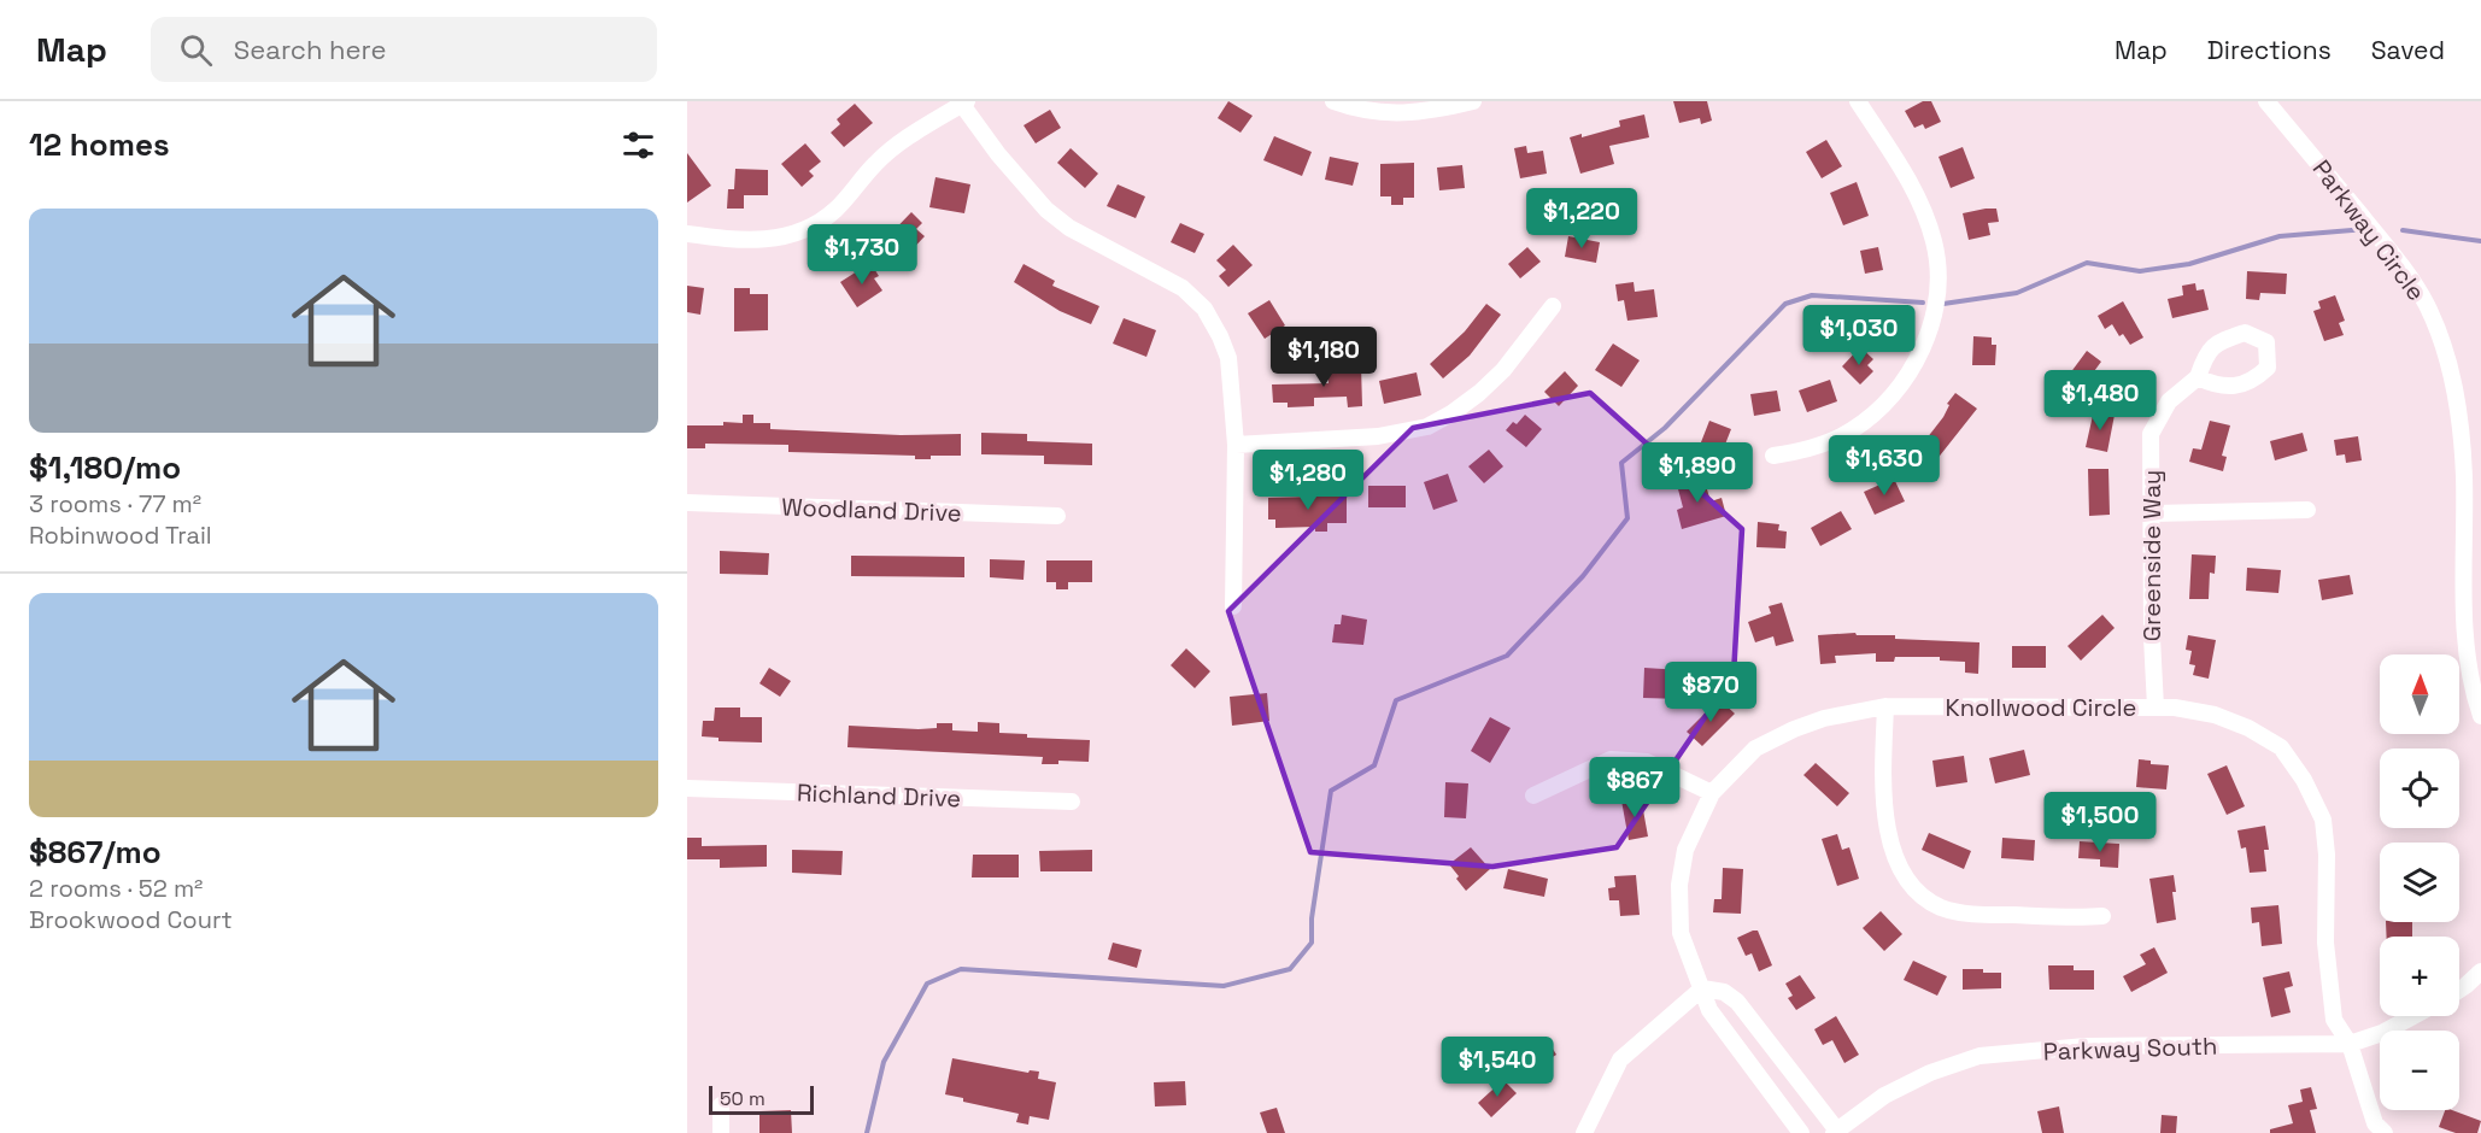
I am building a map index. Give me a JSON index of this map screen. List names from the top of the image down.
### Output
{
  "streets": {
    "street": [
      "Parkway Circle",
      "Woodland Drive",
      "Greenside Way",
      "Knollwood Circle",
      "Richland Drive",
      "Parkway South"
    ]
  },
  "crossings": [
    ["Greenside Way", "Knollwood Circle"],
    ["Knollwood Circle", "Parkway South"]
  ],
  "scale_bar": "50 m",
  "north": "top",
  "page": {
    "header": "Map",
    "search": "Search here",
    "nav": ["Map", "Directions", "Saved"],
    "heading": "12 homes",
    "list": [
      {
        "name": "$1,180/mo",
        "note": "3 rooms · 77 m² · Robinwood Trail"
      },
      {
        "name": "$867/mo",
        "note": "2 rooms · 52 m² · Brookwood Court"
      }
    ],
    "price": [
      "$1,220",
      "$1,730",
      "$1,030",
      "$1,180",
      "$1,480",
      "$1,630",
      "$1,890",
      "$1,280",
      "$870",
      "$867",
      "$1,500",
      "$1,540"
    ],
    "map_buttons": ["+", "−"],
    "scale": "50 m"
  }
}
